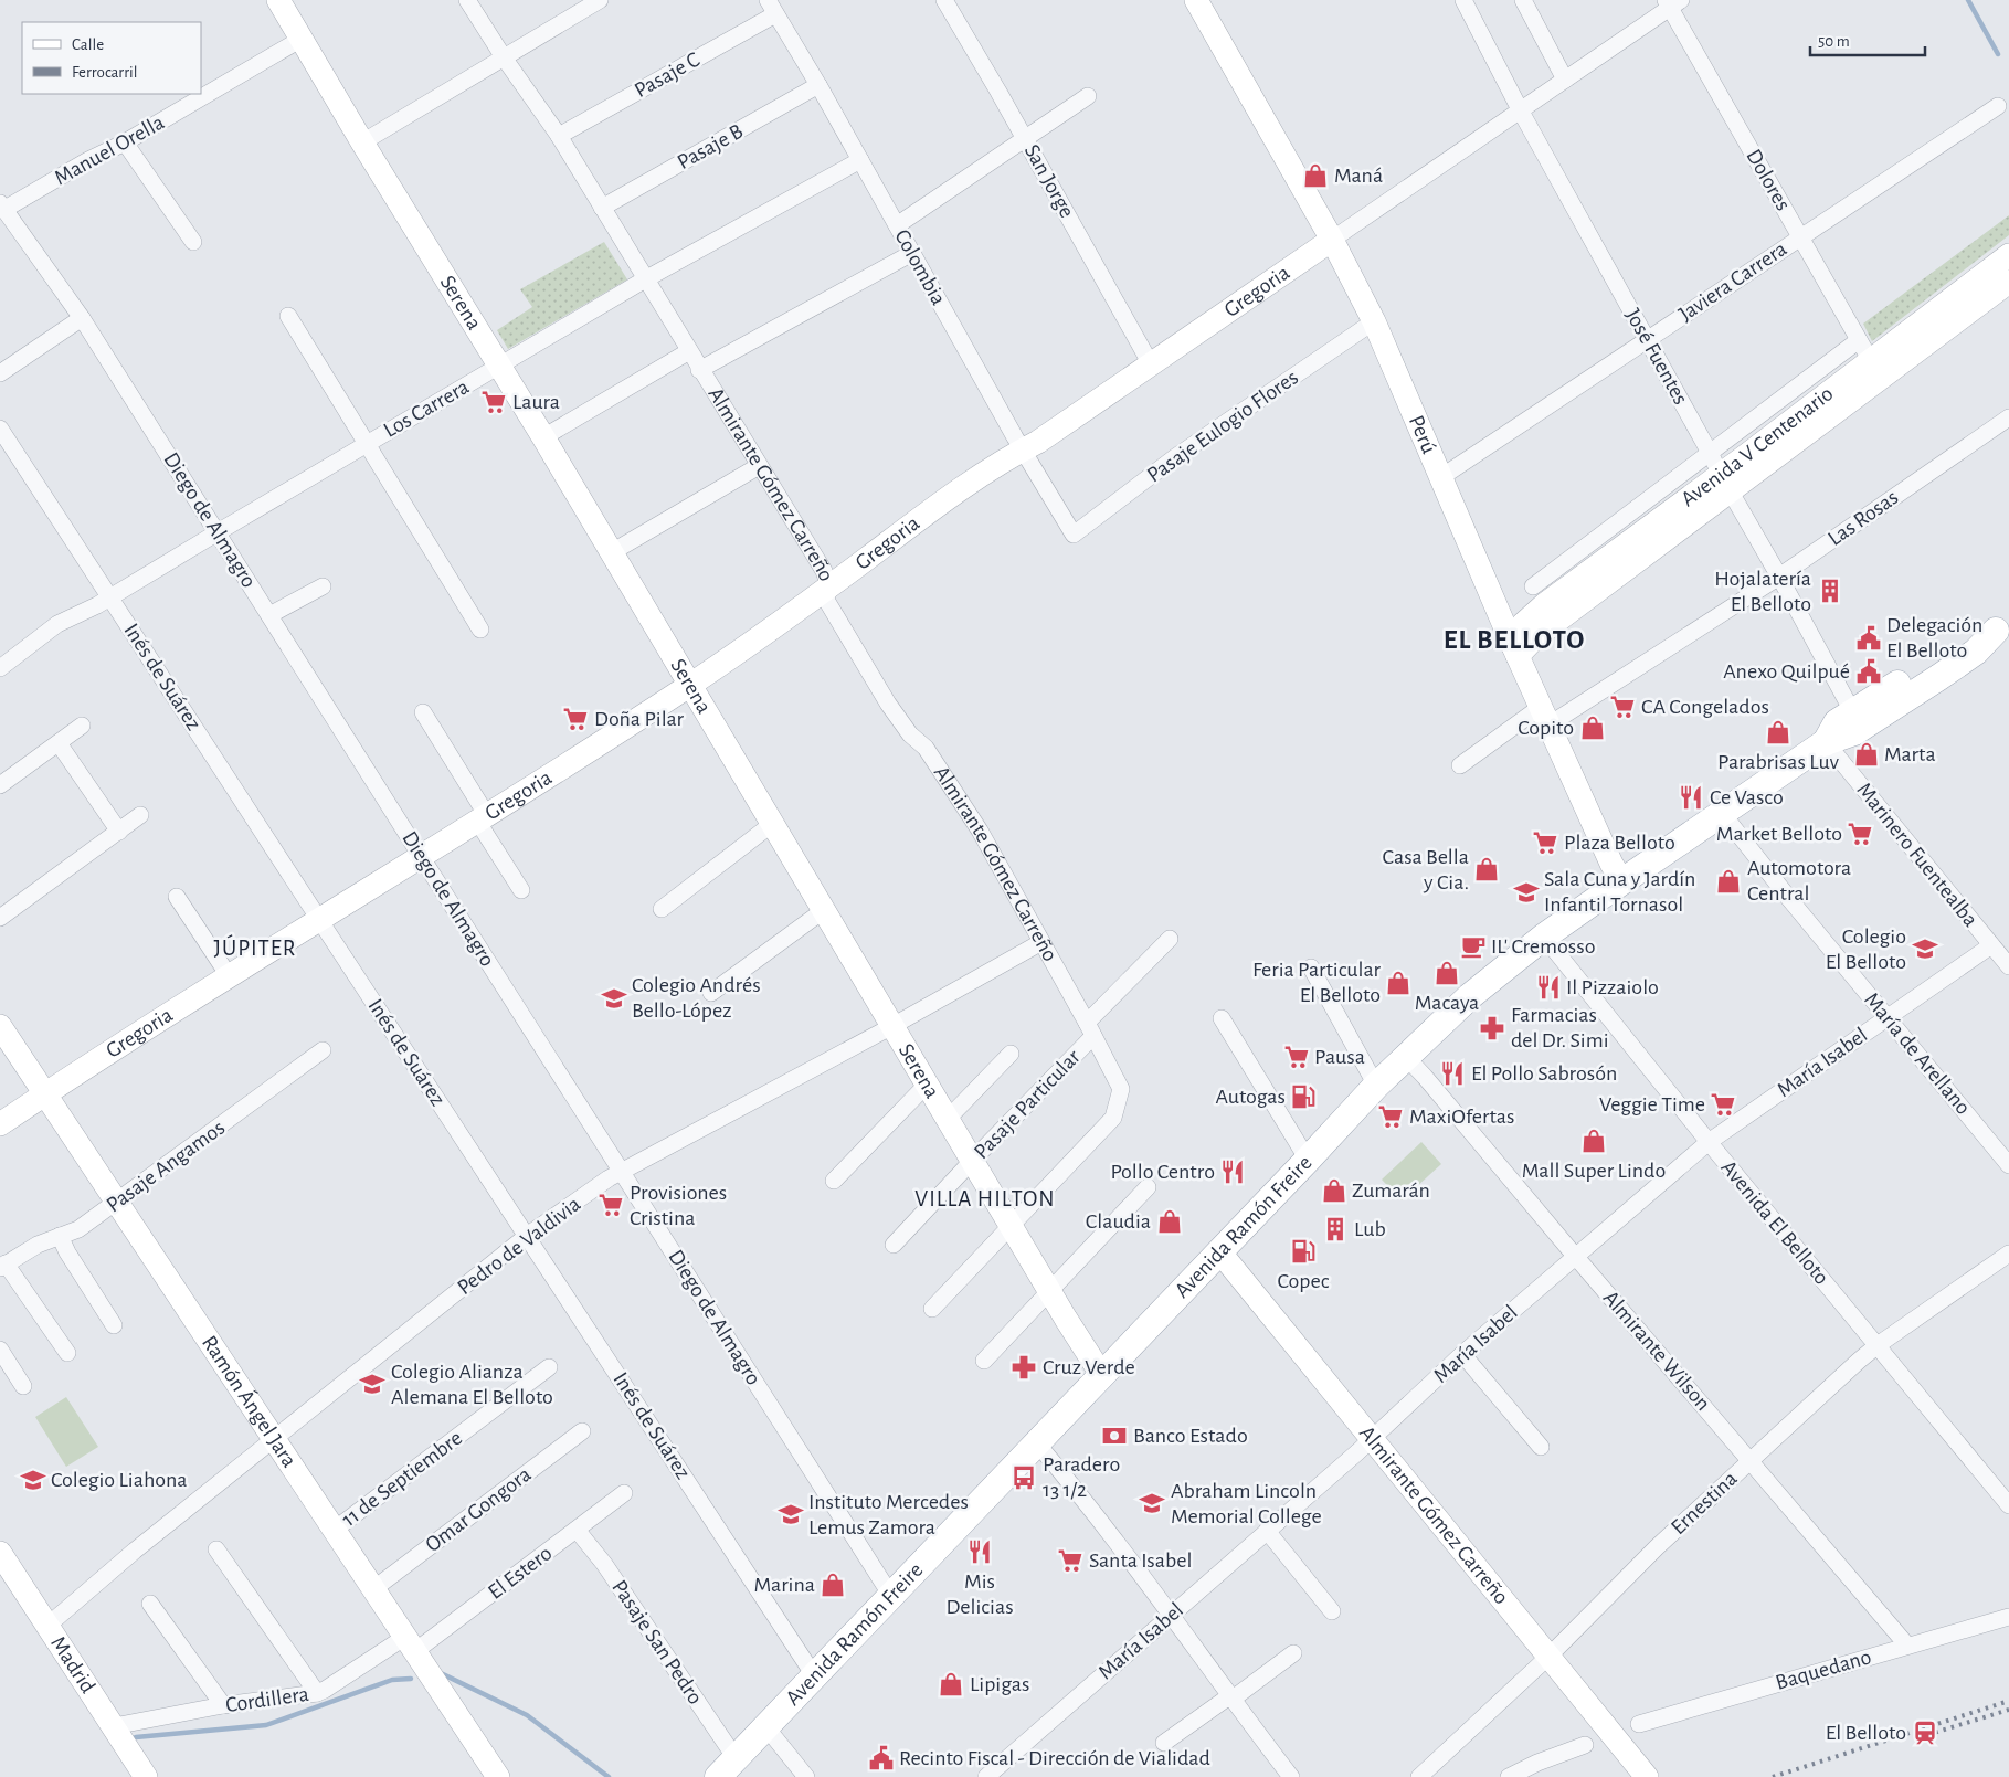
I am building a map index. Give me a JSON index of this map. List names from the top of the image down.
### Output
{
  "streets": {
    "main road": ["Avenida Ramón Freire"],
    "street": [
      "Pasaje C",
      "Pasaje B",
      "Manuel Orella",
      "Dolores",
      "San Jorge",
      "Colombia",
      "Javiera Carrera",
      "Gregoria",
      "Serena",
      "José Fuentes",
      "Los Carrera",
      "Pasaje Eulogio Flores",
      "Perú",
      "Avenida V Centenario",
      "Almirante Gómez Carreño",
      "Las Rosas",
      "Diego de Almagro",
      "Inés de Suárez",
      "Marinero Fuentealba",
      "María de Arellano",
      "María Isabel",
      "Pasaje Particular",
      "Pasaje Angamos",
      "Avenida El Belloto",
      "Pedro de Valdivia",
      "Almirante Wilson",
      "Ramón Ángel Jara",
      "11 de Septiembre",
      "Ernestina",
      "Omar Gongora",
      "El Estero",
      "Pasaje San Pedro",
      "Madrid",
      "Baquedano",
      "Cordillera"
    ]
  },
  "crossings": [
    ["Pasaje C", "Colombia"],
    ["Pasaje C", "Almirante Gómez Carreño"],
    ["Pasaje B", "Colombia"],
    ["Pasaje B", "Almirante Gómez Carreño"],
    ["Manuel Orella", "Serena"],
    ["Manuel Orella", "Diego de Almagro"],
    ["Dolores", "Javiera Carrera"],
    ["Dolores", "Gregoria"],
    ["Dolores", "Avenida V Centenario"],
    ["San Jorge", "Gregoria"],
    ["Colombia", "Gregoria"],
    ["Colombia", "Los Carrera"],
    ["Colombia", "Pasaje Eulogio Flores"],
    ["Javiera Carrera", "José Fuentes"],
    ["Javiera Carrera", "Perú"],
    ["Gregoria", "Serena"],
    ["Gregoria", "José Fuentes"],
    ["Gregoria", "Perú"],
    ["Gregoria", "Almirante Gómez Carreño"],
    ["Gregoria", "Diego de Almagro"],
    ["Gregoria", "Inés de Suárez"],
    ["Gregoria", "Ramón Ángel Jara"],
    ["Serena", "Los Carrera"],
    ["Serena", "Almirante Gómez Carreño"],
    ["Serena", "Pasaje Particular"],
    ["Serena", "Avenida Ramón Freire"],
    ["Serena", "Pedro de Valdivia"],
    ["José Fuentes", "Avenida V Centenario"],
    ["José Fuentes", "Las Rosas"],
    ["José Fuentes", "Avenida Ramón Freire"],
    ["Los Carrera", "Almirante Gómez Carreño"],
    ["Los Carrera", "Diego de Almagro"],
    ["Los Carrera", "Inés de Suárez"],
    ["Pasaje Eulogio Flores", "Perú"],
    ["Perú", "Avenida V Centenario"],
    ["Perú", "Las Rosas"],
    ["Perú", "Avenida Ramón Freire"],
    ["Almirante Gómez Carreño", "María Isabel"],
    ["Almirante Gómez Carreño", "Pasaje Particular"],
    ["Almirante Gómez Carreño", "Avenida Ramón Freire"],
    ["Almirante Gómez Carreño", "Pedro de Valdivia"],
    ["Almirante Gómez Carreño", "Ernestina"],
    ["Diego de Almagro", "Avenida Ramón Freire"],
    ["Diego de Almagro", "Pedro de Valdivia"],
    ["Inés de Suárez", "Avenida Ramón Freire"],
    ["Inés de Suárez", "Pedro de Valdivia"],
    ["Marinero Fuentealba", "María Isabel"],
    ["Marinero Fuentealba", "Avenida Ramón Freire"],
    ["María de Arellano", "María Isabel"],
    ["María de Arellano", "Avenida Ramón Freire"],
    ["María Isabel", "Avenida El Belloto"],
    ["María Isabel", "Almirante Wilson"],
    ["Pasaje Angamos", "Ramón Ángel Jara"],
    ["Avenida El Belloto", "Avenida Ramón Freire"],
    ["Avenida El Belloto", "Ernestina"],
    ["Avenida Ramón Freire", "Almirante Wilson"],
    ["Avenida Ramón Freire", "Pasaje San Pedro"],
    ["Pedro de Valdivia", "Ramón Ángel Jara"],
    ["Pedro de Valdivia", "Madrid"],
    ["Almirante Wilson", "Ernestina"],
    ["Almirante Wilson", "Baquedano"],
    ["Ramón Ángel Jara", "11 de Septiembre"],
    ["Ramón Ángel Jara", "Omar Gongora"],
    ["Ramón Ángel Jara", "El Estero"],
    ["Ramón Ángel Jara", "Cordillera"],
    ["El Estero", "Pasaje San Pedro"],
    ["El Estero", "Cordillera"],
    ["Madrid", "Cordillera"]
  ],
  "districts": ["EL BELLOTO", "JÚPITER", "VILLA HILTON"],
  "places": {
    "shop": [
      "Maná",
      "Copito",
      "Parabrisas Luv",
      "Marta",
      "Casa Bella y Cia.",
      "Automotora Central",
      "Macaya",
      "Feria Particular El Belloto",
      "Mall Super Lindo",
      "Zumarán",
      "Claudia",
      "Marina",
      "Lipigas"
    ],
    "supermarket": [
      "Laura",
      "CA Congelados",
      "Doña Pilar",
      "Market Belloto",
      "Plaza Belloto",
      "Pausa",
      "Veggie Time",
      "MaxiOfertas",
      "Provisiones Cristina",
      "Santa Isabel"
    ],
    "building": ["Hojalatería El Belloto", "Lub"],
    "public building": ["Delegación El Belloto", "Anexo Quilpué", "Recinto Fiscal - Dirección de Vialidad"],
    "restaurant": [
      "Ce Vasco",
      "Il Pizzaiolo",
      "El Pollo Sabrosón",
      "Pollo Centro",
      "Mis Delicias"
    ],
    "school or university": [
      "Sala Cuna y Jardín Infantil Tornasol",
      "Colegio El Belloto",
      "Colegio Andrés Bello-López",
      "Colegio Alianza Alemana El Belloto",
      "Colegio Liahona",
      "Abraham Lincoln Memorial College",
      "Instituto Mercedes Lemus Zamora"
    ],
    "cafe": ["IL' Cremosso"],
    "pharmacy": ["Farmacias del Dr. Simi", "Cruz Verde"],
    "fuel station": ["Autogas", "Copec"],
    "bank": ["Banco Estado"],
    "bus stop": ["Paradero 13 1/2"],
    "station": ["El Belloto"]
  },
  "legend": ["Calle", "Ferrocarril"],
  "scale_bar": "50 m"
}
